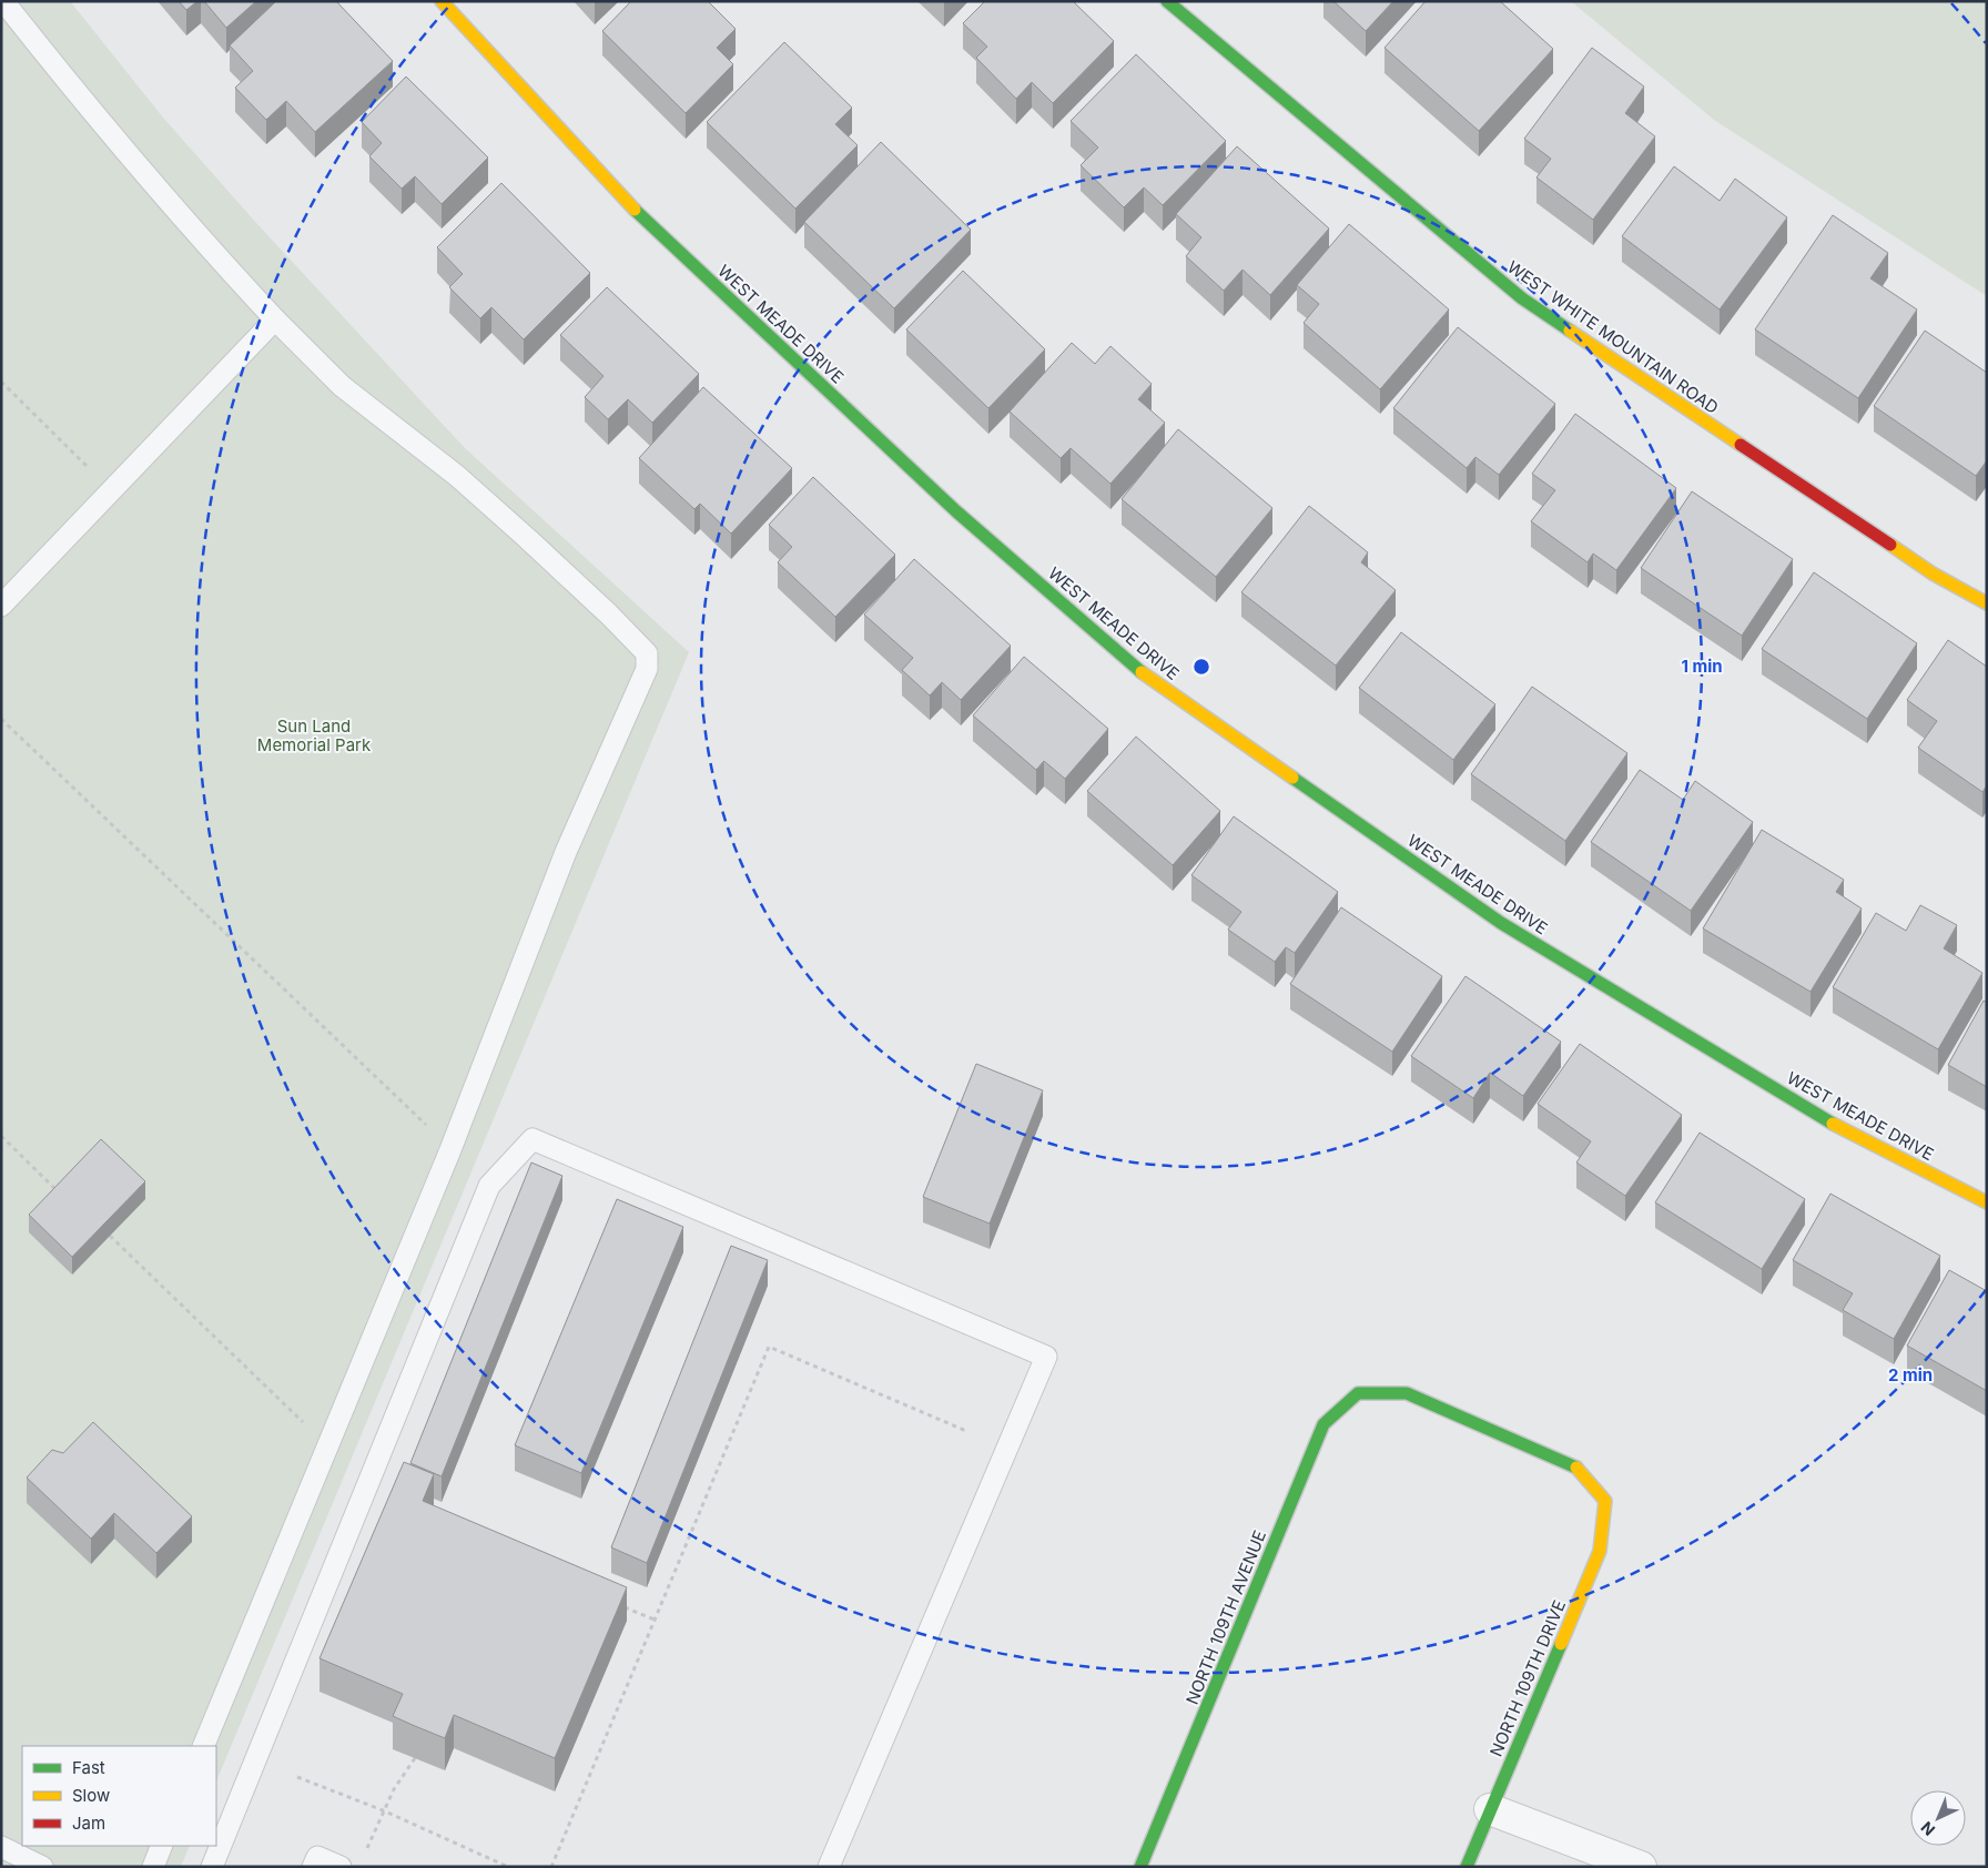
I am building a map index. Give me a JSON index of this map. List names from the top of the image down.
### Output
{
  "streets": {
    "street": [
      "WEST MEADE DRIVE",
      "WEST WHITE MOUNTAIN ROAD",
      "NORTH 109TH AVENUE",
      "NORTH 109TH DRIVE"
    ]
  },
  "crossings": [
    ["NORTH 109TH AVENUE", "NORTH 109TH DRIVE"]
  ],
  "parks": ["Sun Land Memorial Park"],
  "legend": ["Fast", "Slow", "Jam"],
  "north": "bottom left",
  "rings": ["1 min", "2 min"]
}
